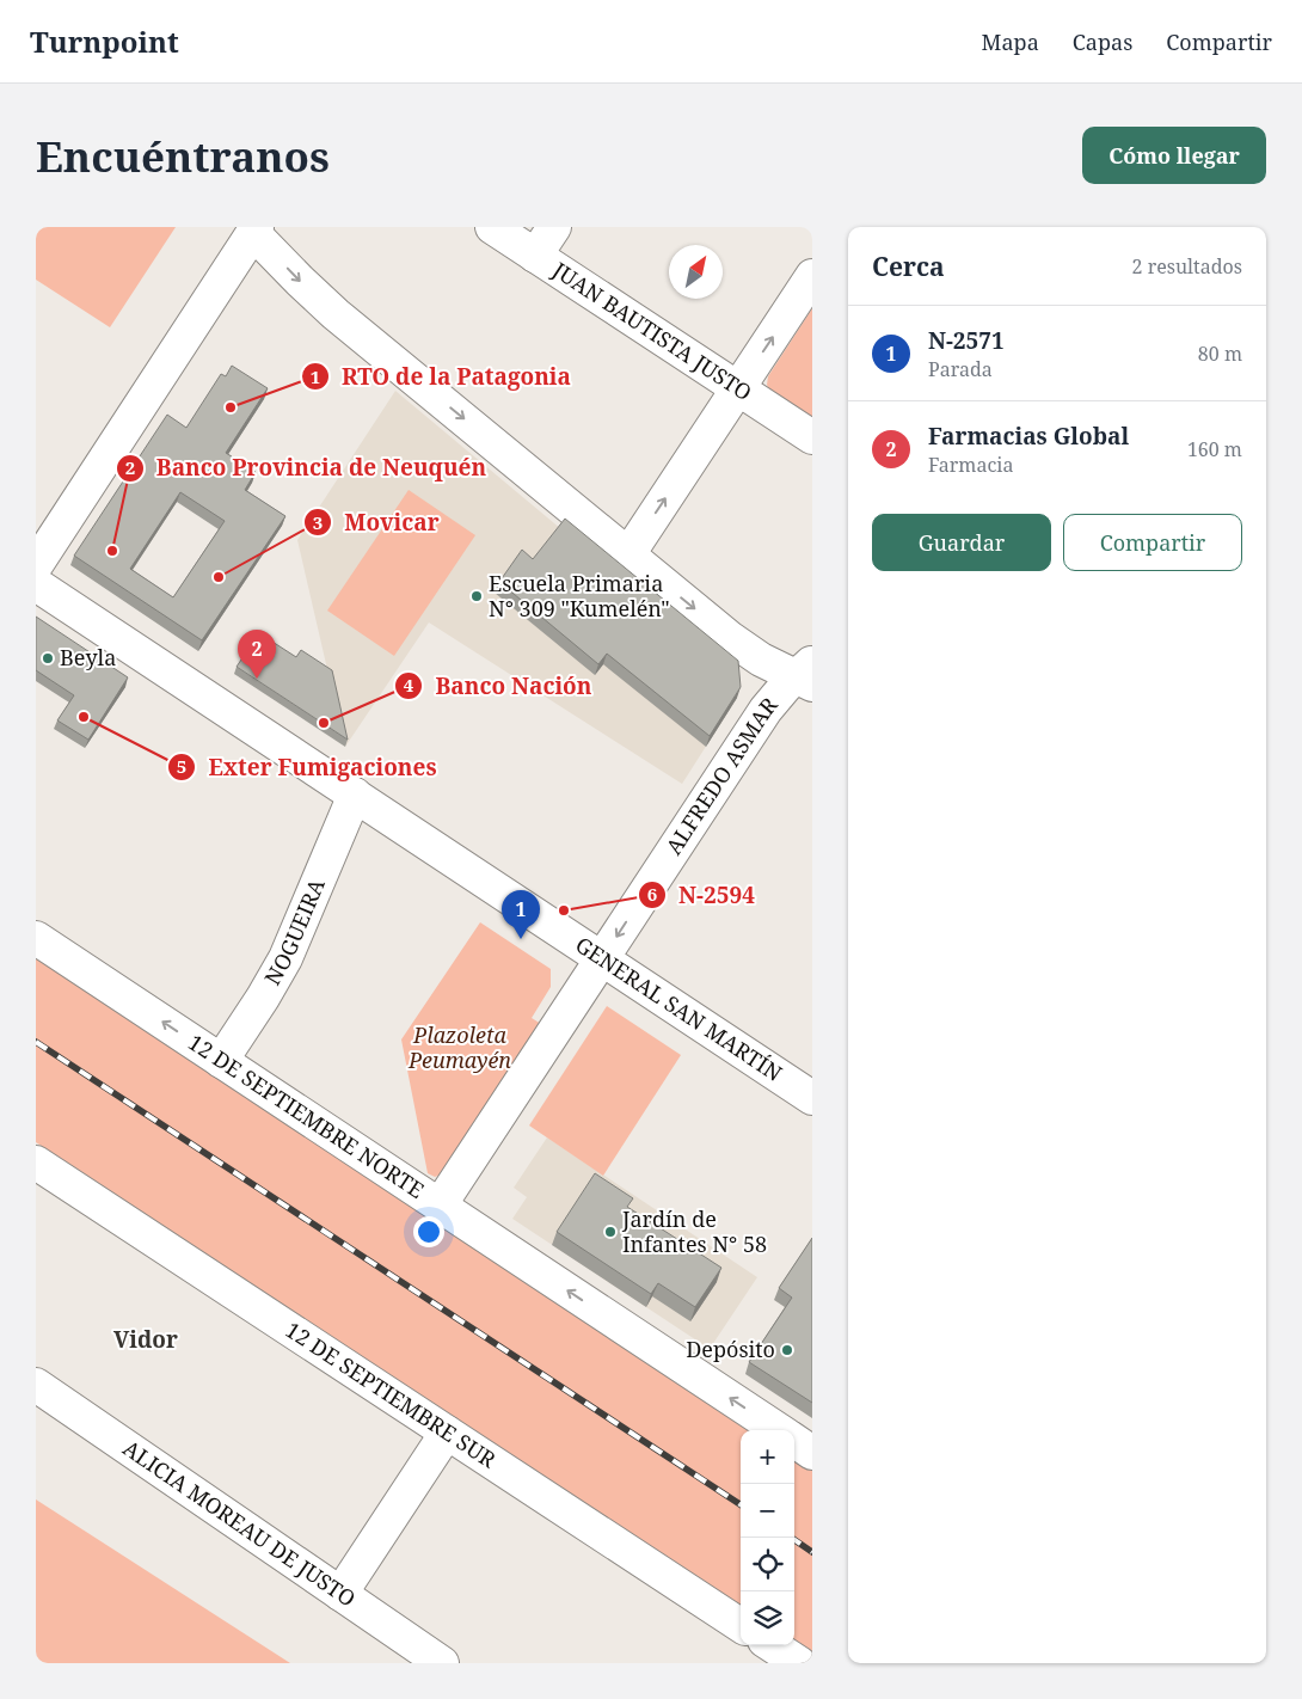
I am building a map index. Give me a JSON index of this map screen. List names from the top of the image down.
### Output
{
  "streets": {
    "street": [
      "JUAN BAUTISTA JUSTO",
      "ALFREDO ASMAR",
      "NOGUEIRA",
      "GENERAL SAN MARTÍN",
      "12 DE SEPTIEMBRE NORTE",
      "12 DE SEPTIEMBRE SUR",
      "ALICIA MOREAU DE JUSTO"
    ]
  },
  "crossings": [
    ["ALFREDO ASMAR", "GENERAL SAN MARTÍN"],
    ["ALFREDO ASMAR", "12 DE SEPTIEMBRE NORTE"],
    ["NOGUEIRA", "GENERAL SAN MARTÍN"],
    ["NOGUEIRA", "12 DE SEPTIEMBRE NORTE"]
  ],
  "one_way": ["ALFREDO ASMAR", "12 DE SEPTIEMBRE NORTE"],
  "districts": ["Vidor"],
  "parks": ["Plazoleta Peumayén"],
  "places": [
    "RTO de la Patagonia",
    "Banco Provincia de Neuquén",
    "Movicar",
    "Escuela Primaria N° 309 \"Kumelén\"",
    "Beyla",
    "Exter Fumigaciones",
    "Banco Nación",
    "N-2594",
    "Jardín de Infantes N° 58",
    "Depósito"
  ],
  "north": "top right",
  "page": {
    "header": "Turnpoint",
    "nav": ["Mapa", "Capas", "Compartir"],
    "buttons": [
      "Cómo llegar",
      ["Guardar", "Compartir"]
    ],
    "title": "Encuéntranos",
    "heading": ["Cerca", "2 resultados"],
    "list": [
      {
        "mark": "1",
        "name": "N-2571",
        "note": "Parada",
        "value": "80 m"
      },
      {
        "mark": "2",
        "name": "Farmacias Global",
        "note": "Farmacia",
        "value": "160 m"
      }
    ],
    "pins": ["2", "1"],
    "map_buttons": ["+", "−"]
  }
}
